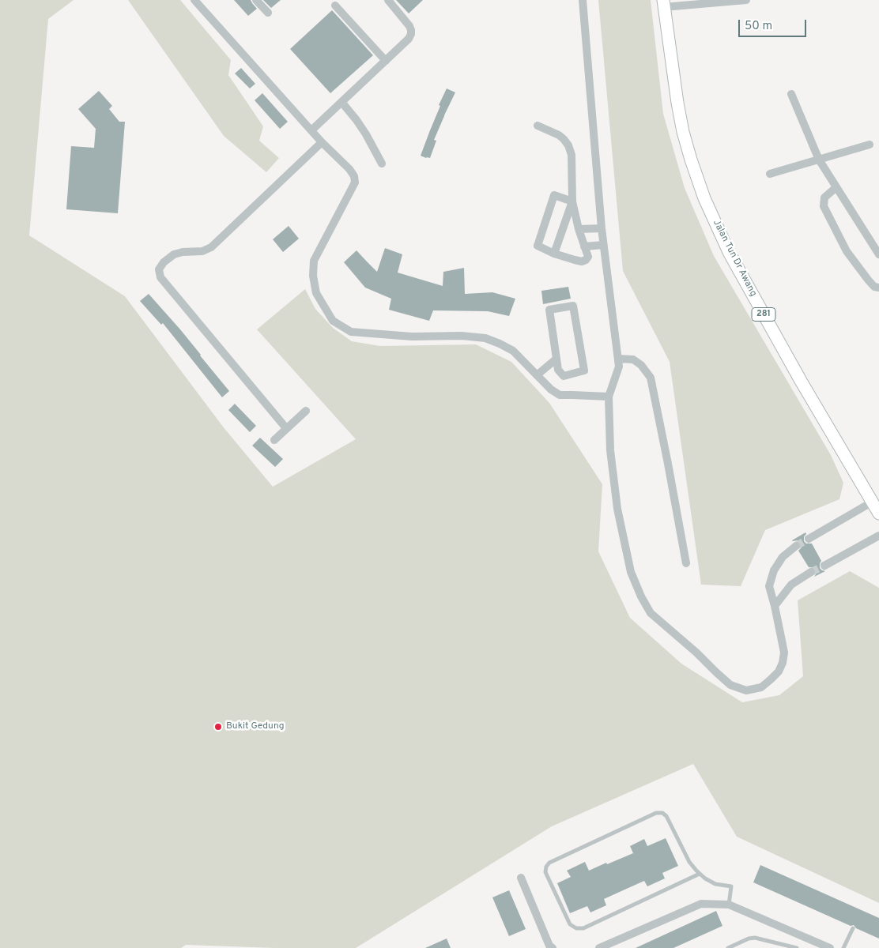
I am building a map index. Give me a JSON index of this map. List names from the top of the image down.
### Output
{
  "streets": {
    "main road": ["Jalan Tun Dr Awang", "281"]
  },
  "places": ["Bukit Gedung"],
  "scale_bar": "50 m"
}
